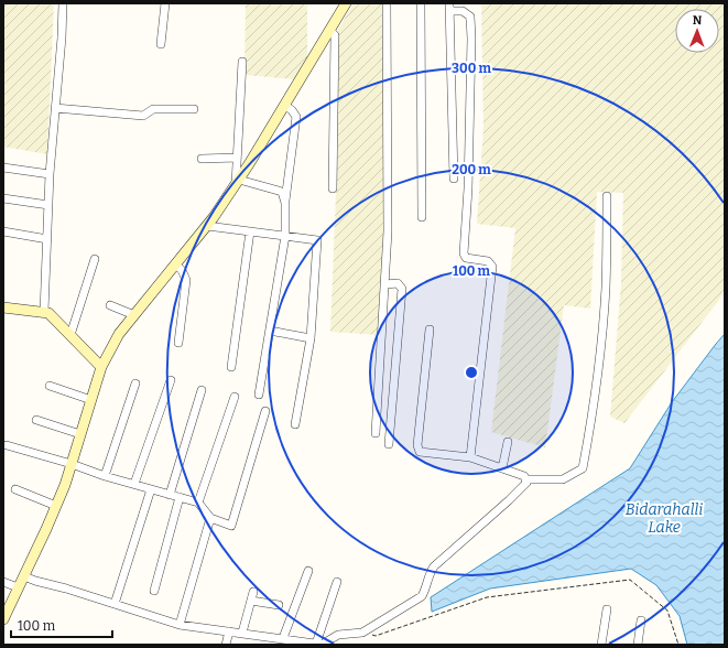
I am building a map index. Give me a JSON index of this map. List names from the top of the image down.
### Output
{
  "water": ["Bidarahalli Lake"],
  "scale_bar": "100 m",
  "north": "top",
  "rings": ["300 m", "200 m", "100 m"]
}
